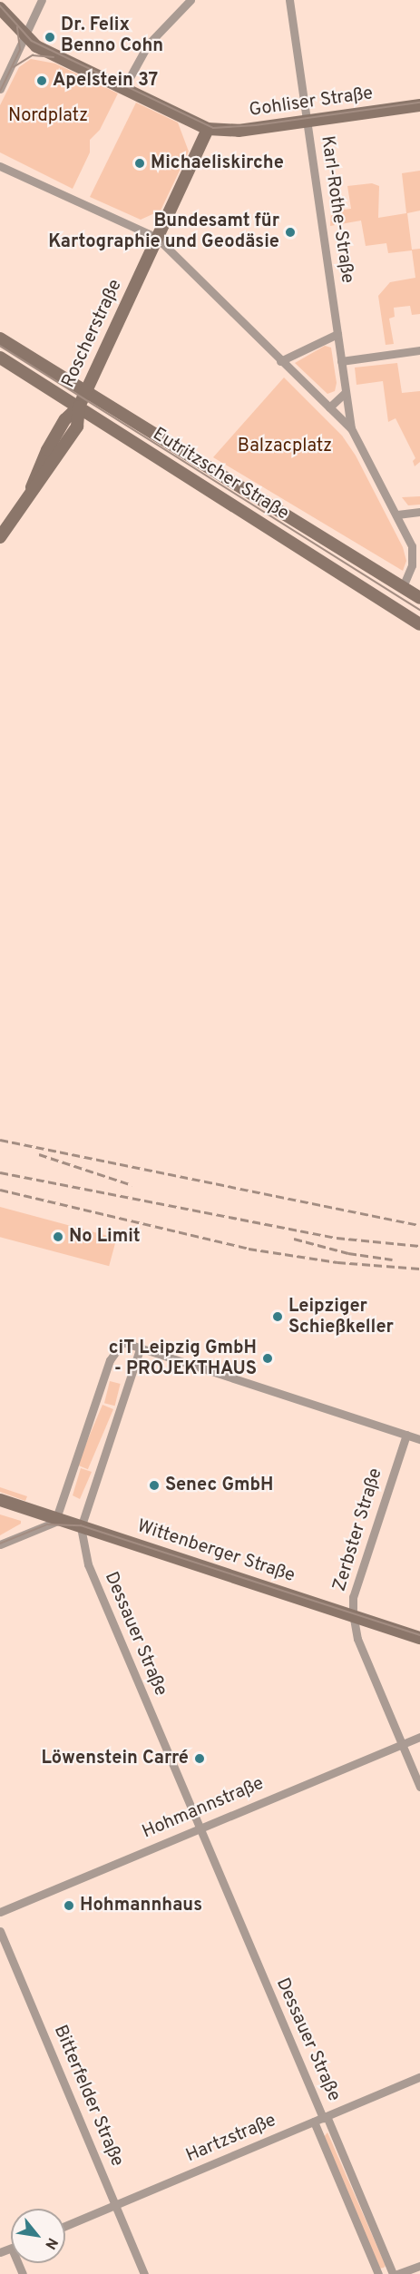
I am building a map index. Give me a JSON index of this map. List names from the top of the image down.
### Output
{
  "streets": {
    "main road": [
      "Gohliser Straße",
      "Roscherstraße",
      "Eutritzscher Straße",
      "Wittenberger Straße"
    ],
    "street": [
      "Karl-Rothe-Straße",
      "Zerbster Straße",
      "Dessauer Straße",
      "Hohmannstraße",
      "Bitterfelder Straße",
      "Hartzstraße"
    ]
  },
  "crossings": [
    ["Gohliser Straße", "Karl-Rothe-Straße"],
    ["Gohliser Straße", "Roscherstraße"],
    ["Roscherstraße", "Eutritzscher Straße"],
    ["Zerbster Straße", "Wittenberger Straße"],
    ["Zerbster Straße", "Hohmannstraße"],
    ["Wittenberger Straße", "Dessauer Straße"],
    ["Dessauer Straße", "Hohmannstraße"],
    ["Dessauer Straße", "Hartzstraße"],
    ["Bitterfelder Straße", "Hartzstraße"]
  ],
  "parks": ["Nordplatz", "Balzacplatz"],
  "places": [
    "Dr. Felix Benno Cohn",
    "Apelstein 37",
    "Michaeliskirche",
    "Bundesamt für Kartographie und Geodäsie",
    "No Limit",
    "Leipziger Schießkeller",
    "ciT Leipzig GmbH - PROJEKTHAUS",
    "Senec GmbH",
    "Löwenstein Carré",
    "Hohmannhaus"
  ],
  "north": "bottom right"
}
